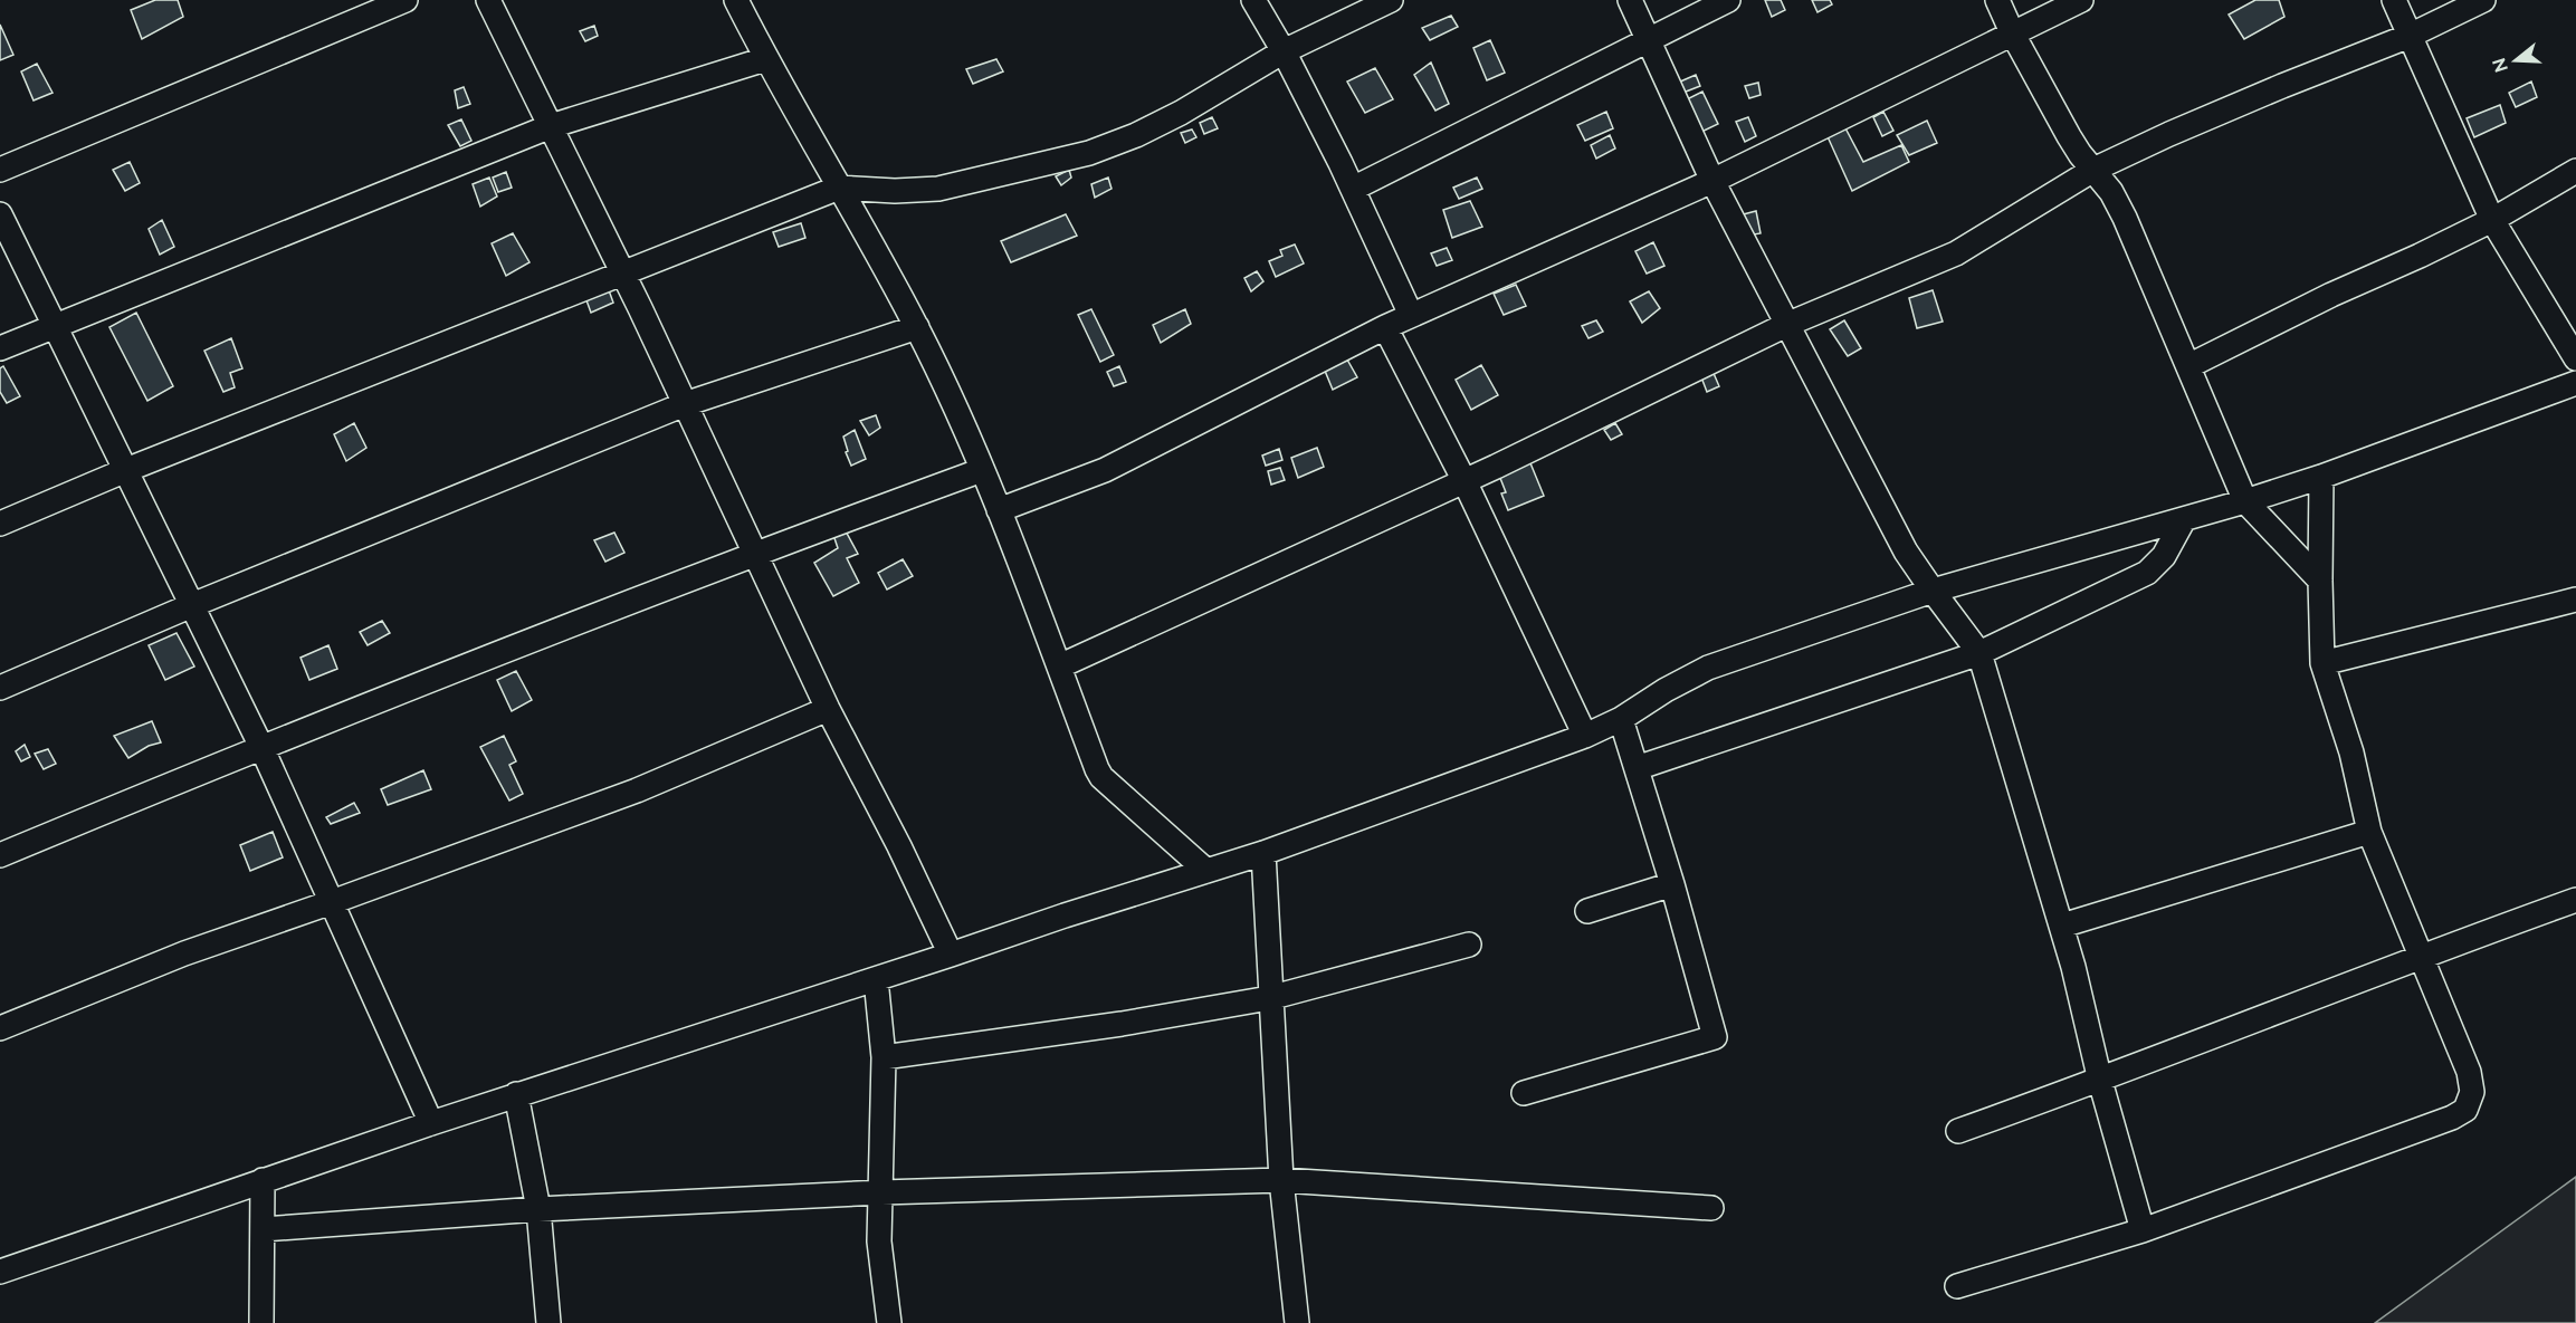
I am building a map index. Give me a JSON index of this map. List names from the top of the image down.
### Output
{
  "north": "left"
}
